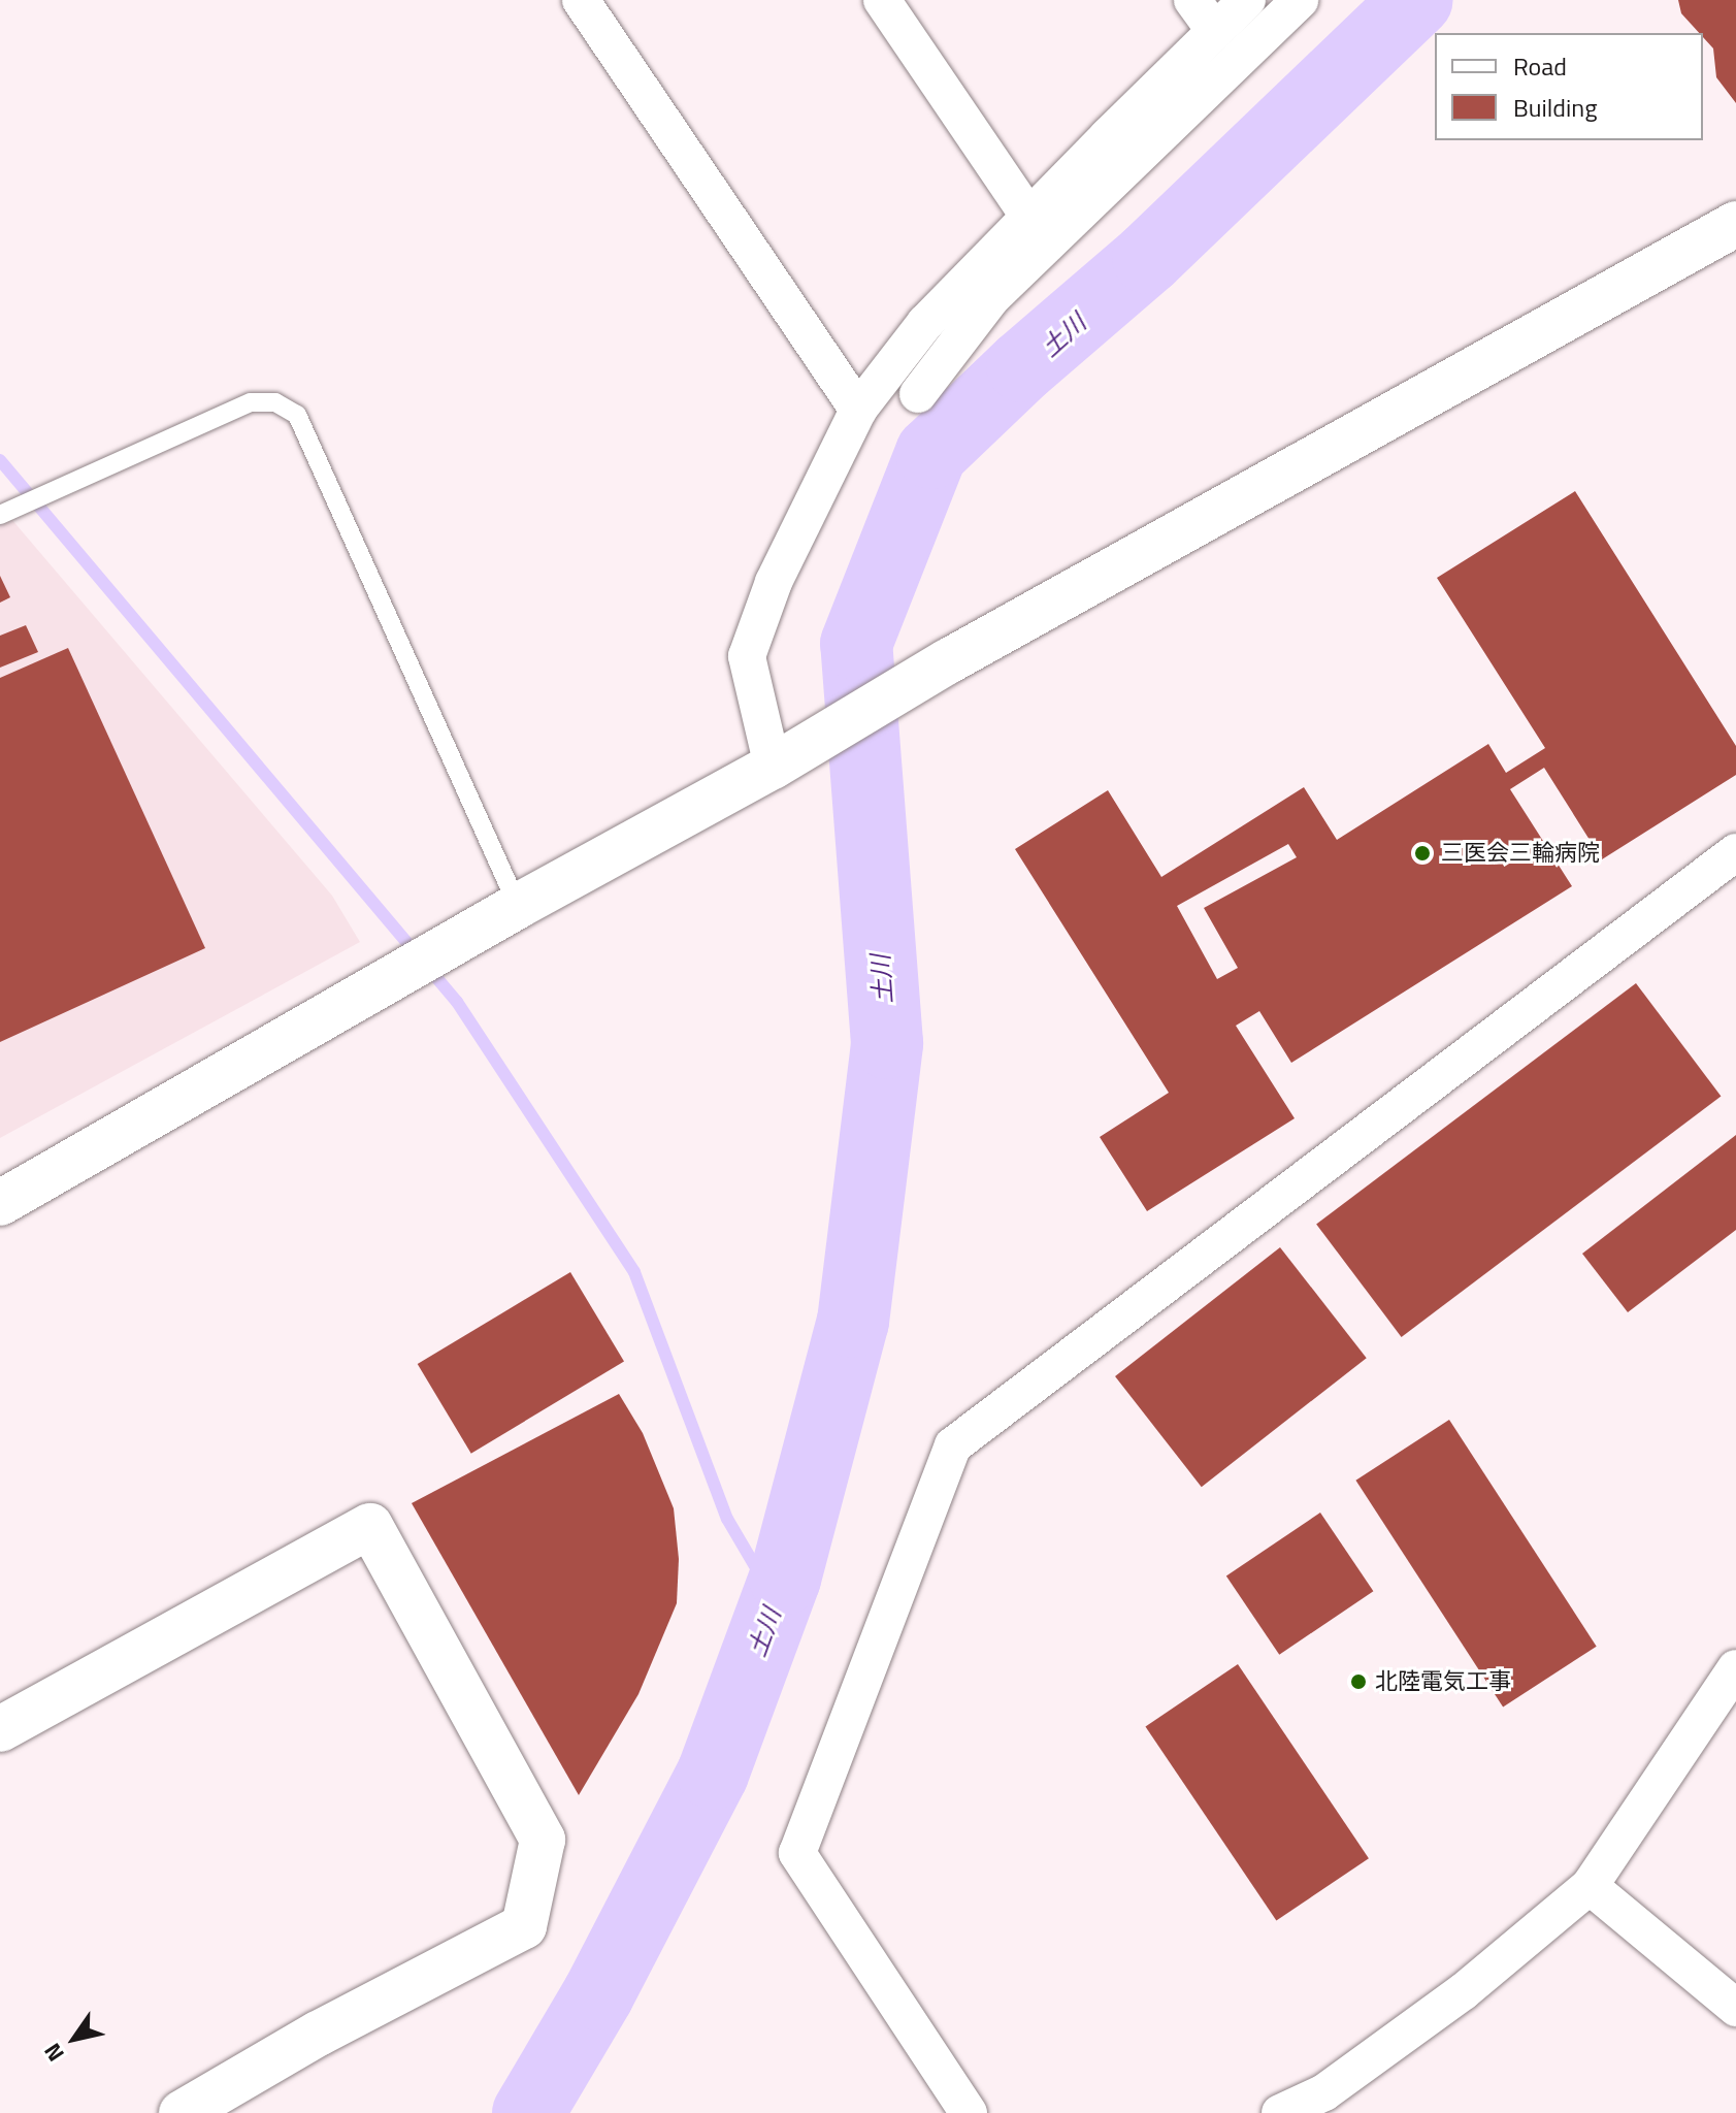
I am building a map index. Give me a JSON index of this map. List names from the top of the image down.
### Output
{
  "water": ["土川"],
  "places": ["三医会三輪病院", "北陸電気工事"],
  "legend": ["Road", "Building"],
  "north": "bottom left"
}
